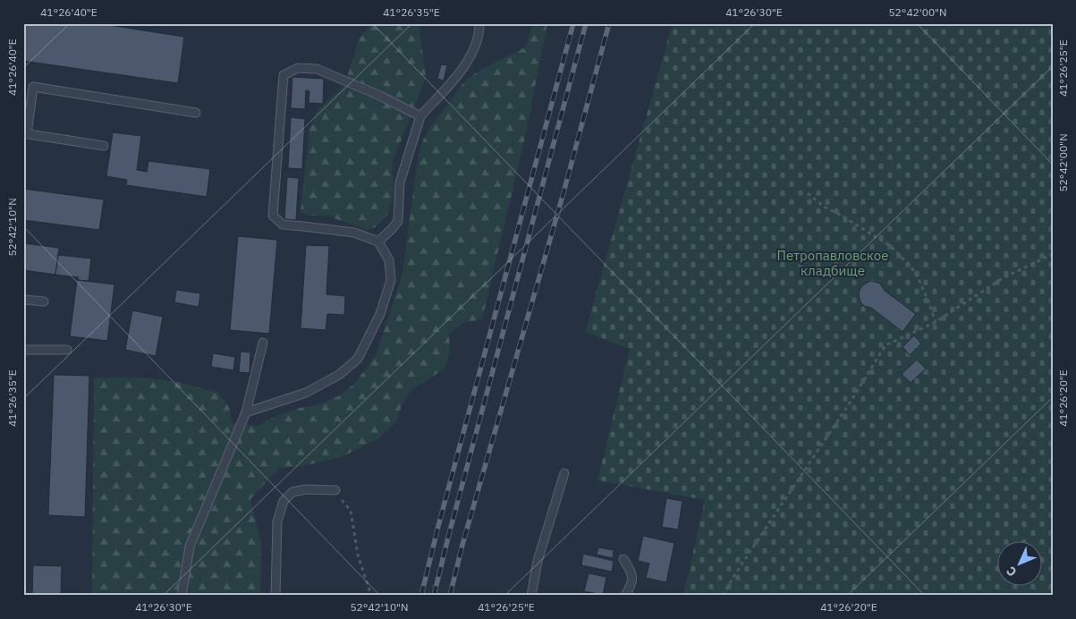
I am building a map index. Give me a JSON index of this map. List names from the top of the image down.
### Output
{
  "parks": ["Петропавловское кладбище"],
  "north": "bottom left",
  "coordinates": [
    "41°26'40\"E",
    "41°26'35\"E",
    "41°26'30\"E",
    "52°42'00\"N",
    "41°26'25\"E",
    "52°42'10\"N",
    "41°26'20\"E"
  ]
}
